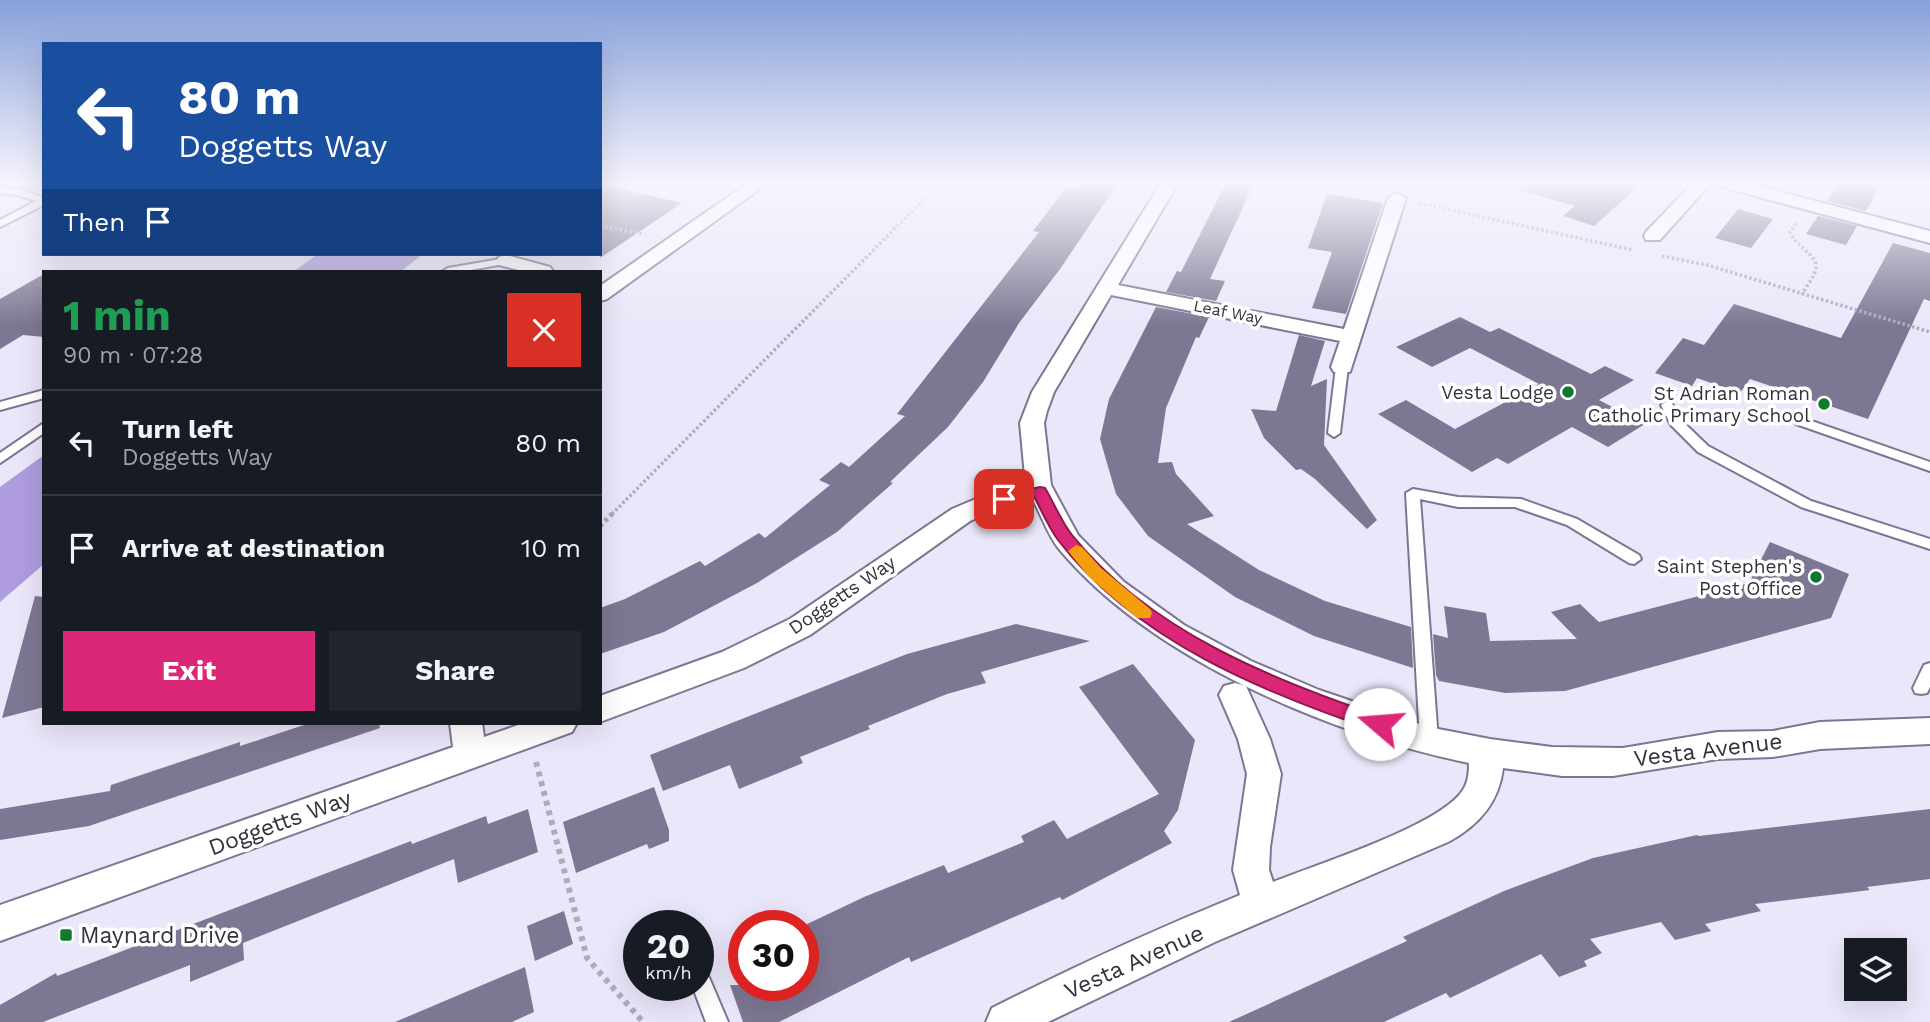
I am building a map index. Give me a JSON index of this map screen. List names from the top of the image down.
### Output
{
  "streets": {
    "street": ["Leaf Way", "Doggetts Way", "Vesta Avenue"]
  },
  "crossings": [
    ["Leaf Way", "Vesta Avenue"],
    ["Doggetts Way", "Vesta Avenue"]
  ],
  "places": {
    "other": ["Vesta Lodge", "St Adrian Roman Catholic Primary School", "Saint Stephen's Post Office"],
    "transit": ["Maynard Drive"]
  },
  "page": {
    "turn": ["80 m", "Doggetts Way"],
    "then": "Then",
    "heading": ["1 min", "90 m · 07:28"],
    "list": [
      {
        "name": "Turn left",
        "note": "Doggetts Way",
        "value": "80 m"
      },
      {
        "name": "Arrive at destination",
        "value": "10 m"
      }
    ],
    "buttons": ["Exit", "Share"],
    "speed": "20 km/h",
    "limit": "30"
  }
}
